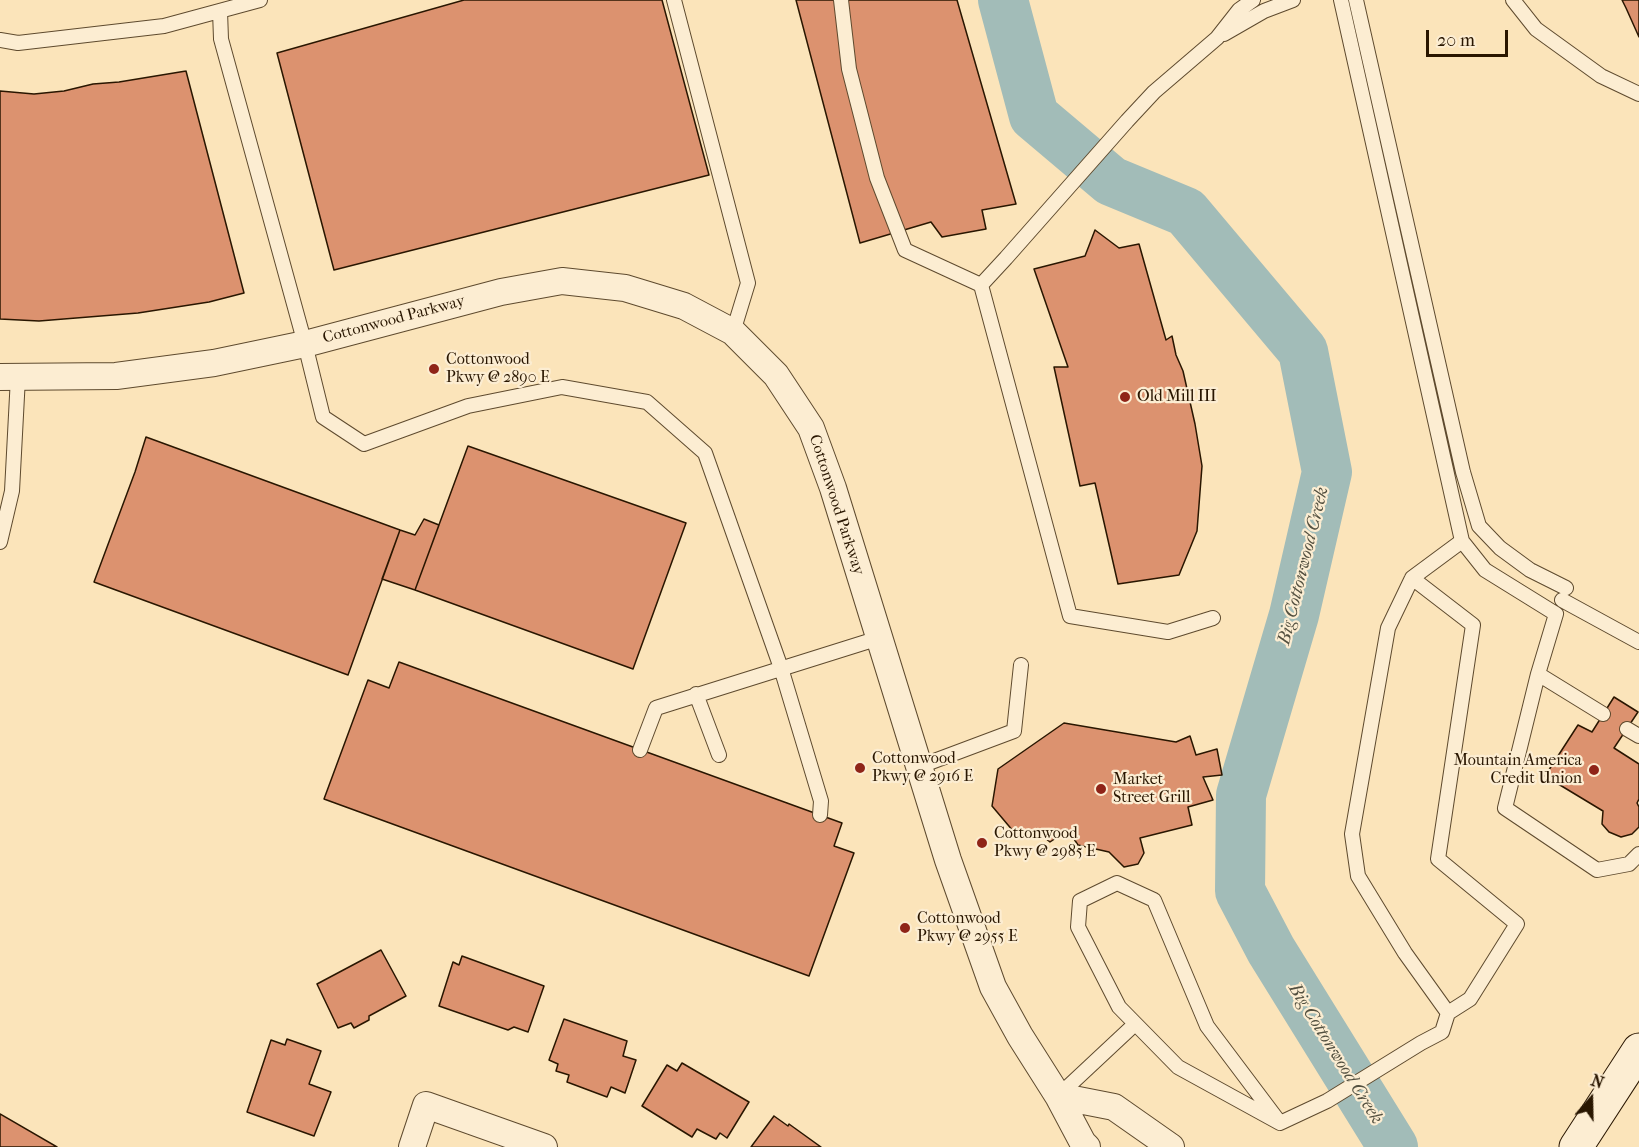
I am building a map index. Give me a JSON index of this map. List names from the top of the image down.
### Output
{
  "streets": {
    "street": ["Cottonwood Parkway"]
  },
  "water": ["Big Cottonwood Creek"],
  "places": [
    "Cottonwood Pkwy @ 2890 E",
    "Old Mill III",
    "Cottonwood Pkwy @ 2916 E",
    "Mountain America Credit Union",
    "Market Street Grill",
    "Cottonwood Pkwy @ 2985 E",
    "Cottonwood Pkwy @ 2955 E"
  ],
  "scale_bar": "20 m",
  "north": "top"
}
